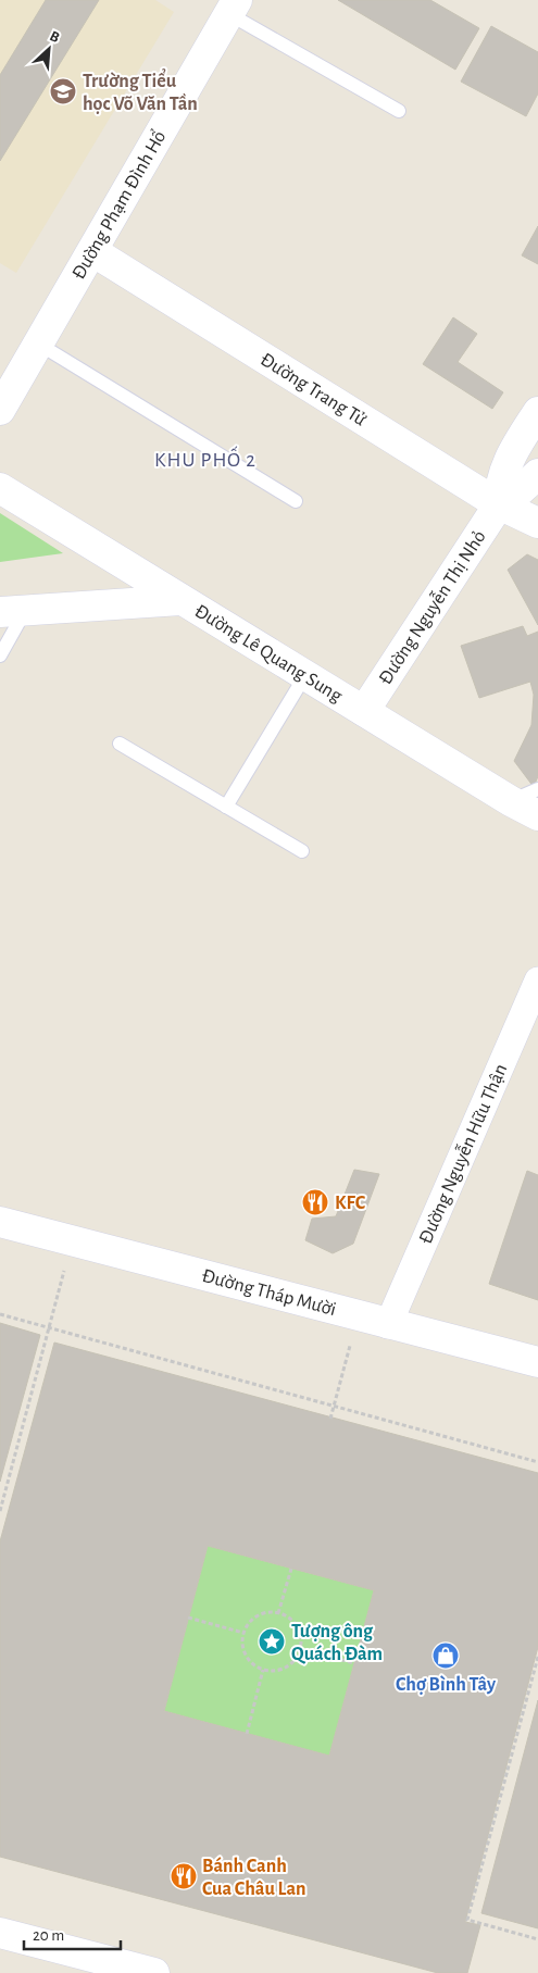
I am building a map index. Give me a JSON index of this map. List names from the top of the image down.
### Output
{
  "streets": {
    "main road": [
      "Đường Phạm Đình Hổ",
      "Đường Trang Tử",
      "Đường Nguyễn Thị Nhỏ",
      "Đường Lê Quang Sung",
      "Đường Tháp Mười"
    ],
    "street": ["Đường Nguyễn Hữu Thận"]
  },
  "crossings": [
    ["Đường Phạm Đình Hổ", "Đường Trang Tử"],
    ["Đường Trang Tử", "Đường Nguyễn Thị Nhỏ"],
    ["Đường Nguyễn Thị Nhỏ", "Đường Lê Quang Sung"],
    ["Đường Nguyễn Hữu Thận", "Đường Tháp Mười"]
  ],
  "districts": ["KHU PHỐ 2"],
  "places": {
    "school or university": ["Trường Tiểu học Võ Văn Tần"],
    "restaurant": ["KFC", "Bánh Canh Cua Châu Lan"],
    "place": ["Tượng ông Quách Đàm"],
    "shop": ["Chợ Bình Tây"]
  },
  "scale_bar": "20 m",
  "north": "top right"
}
